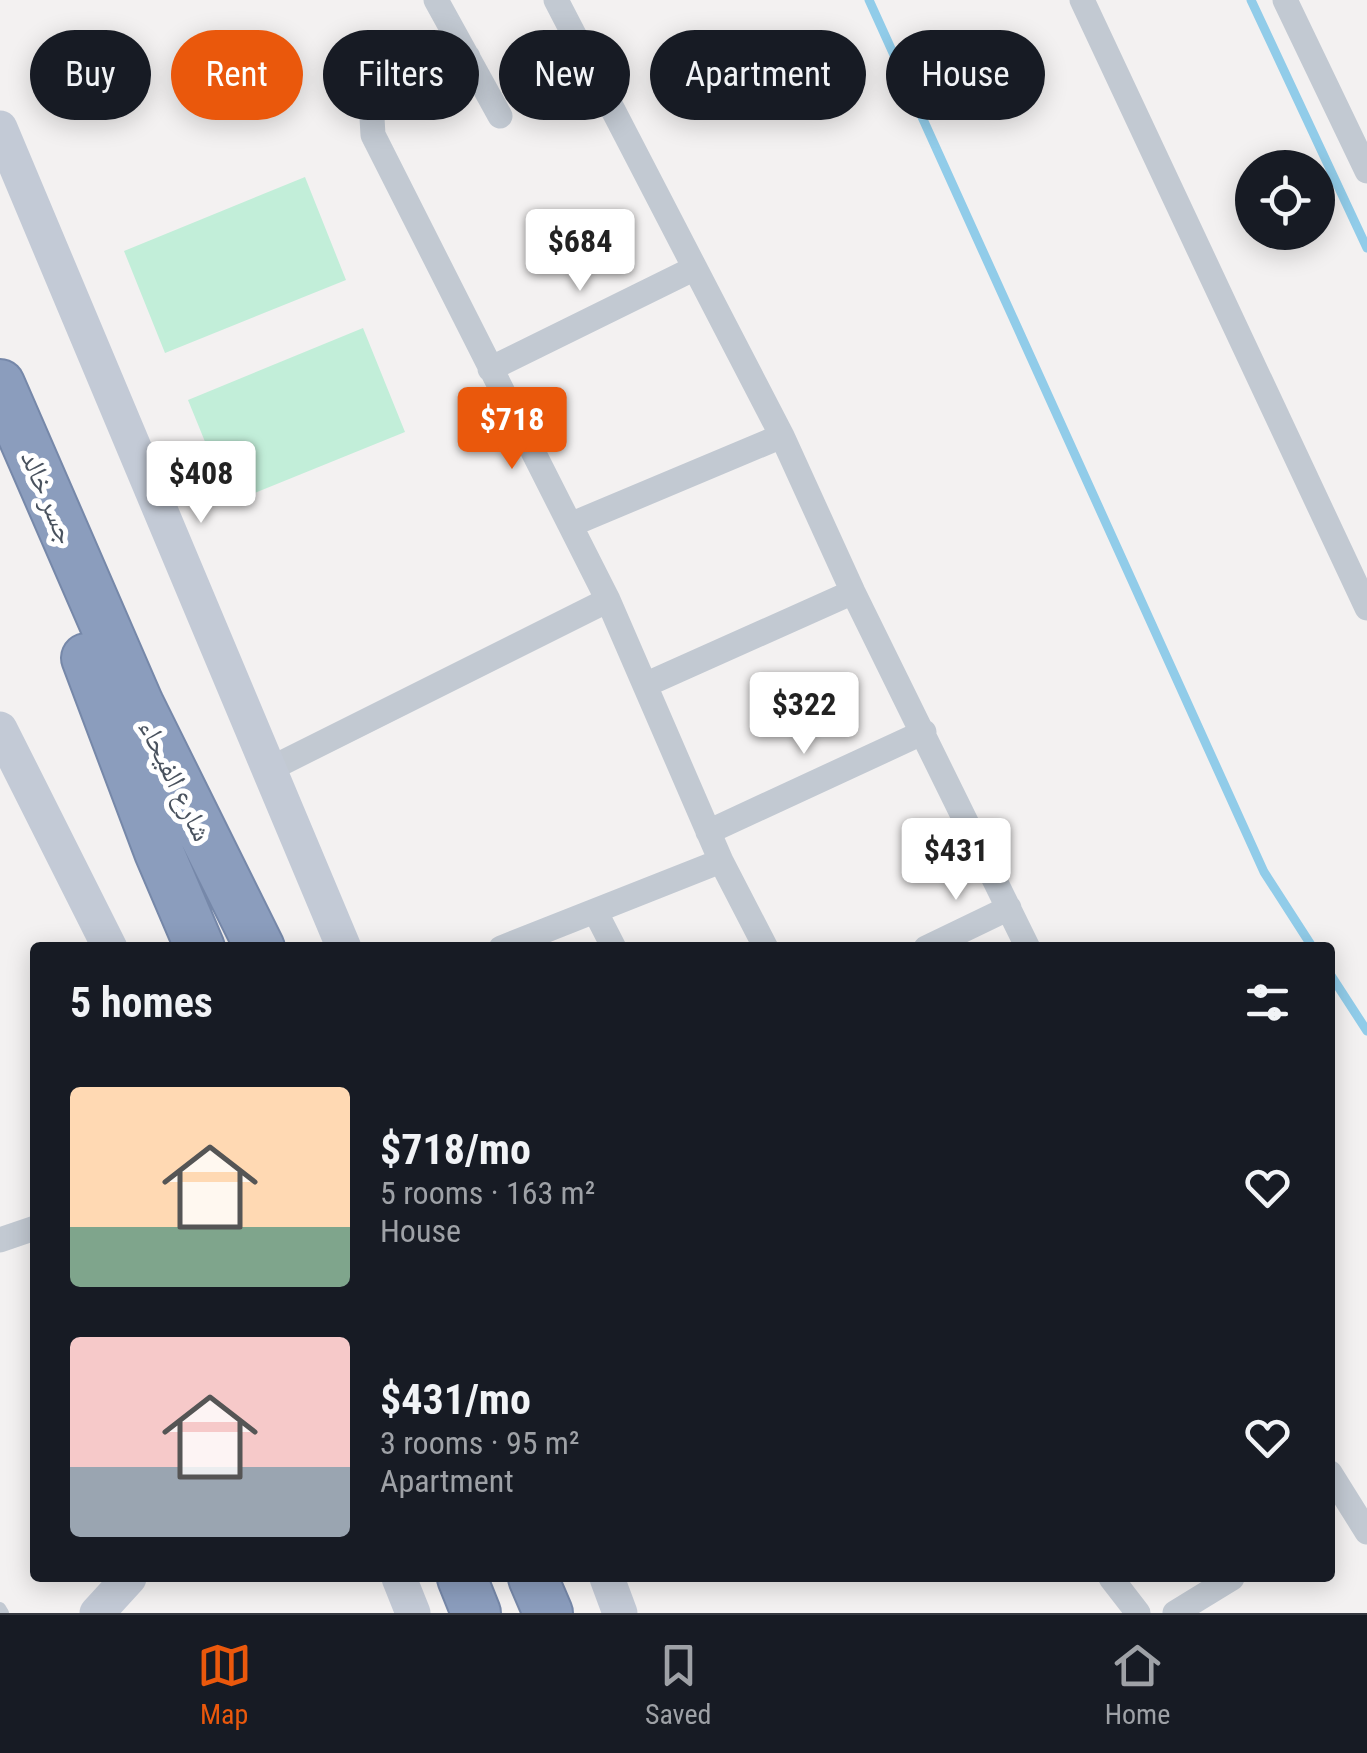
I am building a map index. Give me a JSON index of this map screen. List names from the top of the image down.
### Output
{
  "streets": {
    "highway": ["جسر خالد", "شارع الفيحاء"]
  },
  "crossings": [
    ["جسر خالد", "شارع الفيحاء"]
  ],
  "page": {
    "chip": [
      "Buy",
      "Rent",
      "Filters",
      "New",
      "Apartment",
      "House"
    ],
    "price": [
      "$684",
      "$718",
      "$408",
      "$322",
      "$431"
    ],
    "heading": "5 homes",
    "list": [
      {
        "name": "$718/mo",
        "note": "5 rooms · 163 m² · House"
      },
      {
        "name": "$431/mo",
        "note": "3 rooms · 95 m² · Apartment"
      }
    ],
    "tabs": ["Map", "Saved", "Home"]
  }
}
